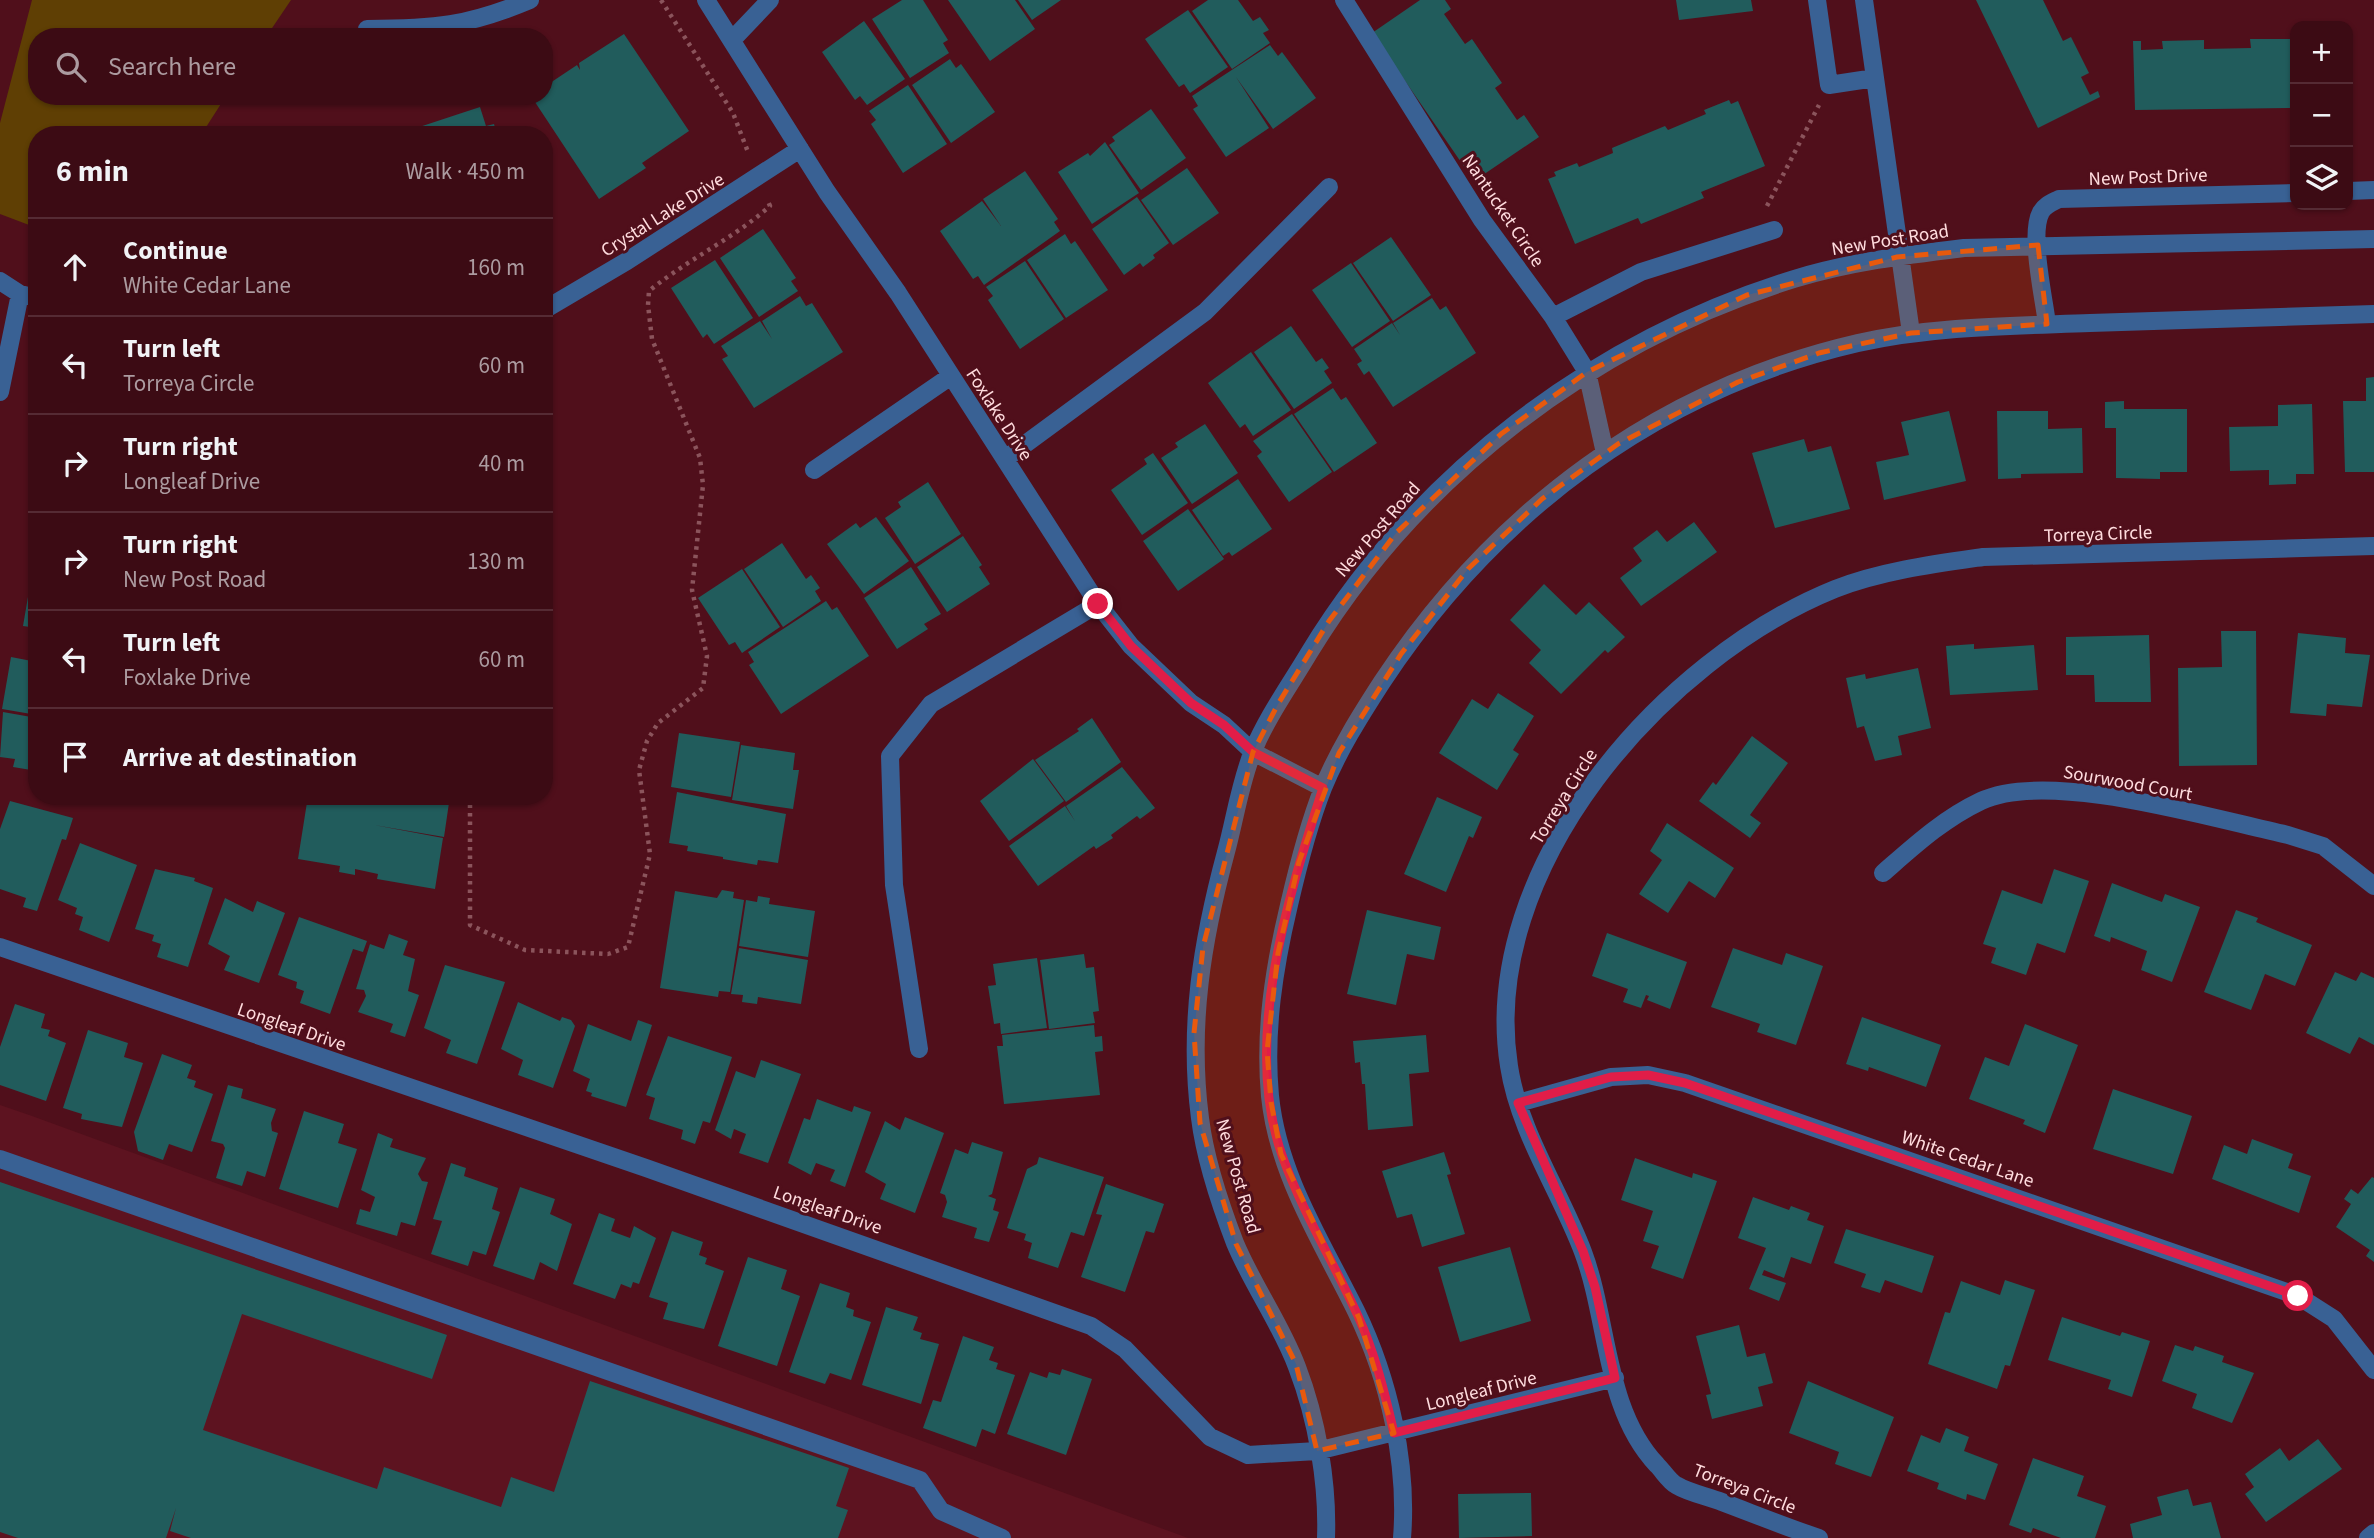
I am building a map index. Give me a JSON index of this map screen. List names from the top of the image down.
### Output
{
  "streets": {
    "street": [
      "New Post Drive",
      "Nantucket Circle",
      "Crystal Lake Drive",
      "New Post Road",
      "Foxlake Drive",
      "Torreya Circle",
      "Sourwood Court",
      "Longleaf Drive",
      "White Cedar Lane"
    ]
  },
  "crossings": [
    ["New Post Drive", "New Post Road"],
    ["Nantucket Circle", "New Post Road"],
    ["Crystal Lake Drive", "Foxlake Drive"],
    ["New Post Road", "Foxlake Drive"],
    ["New Post Road", "Longleaf Drive"],
    ["Torreya Circle", "Longleaf Drive"],
    ["Torreya Circle", "White Cedar Lane"]
  ],
  "page": {
    "map_buttons": ["+", "−"],
    "search": "Search here",
    "heading": ["6 min", "Walk · 450 m"],
    "list": [
      ["Continue", "White Cedar Lane", "160 m"],
      ["Turn left", "Torreya Circle", "60 m"],
      ["Turn right", "Longleaf Drive", "40 m"],
      ["Turn right", "New Post Road", "130 m"],
      ["Turn left", "Foxlake Drive", "60 m"],
      "Arrive at destination"
    ]
  }
}
